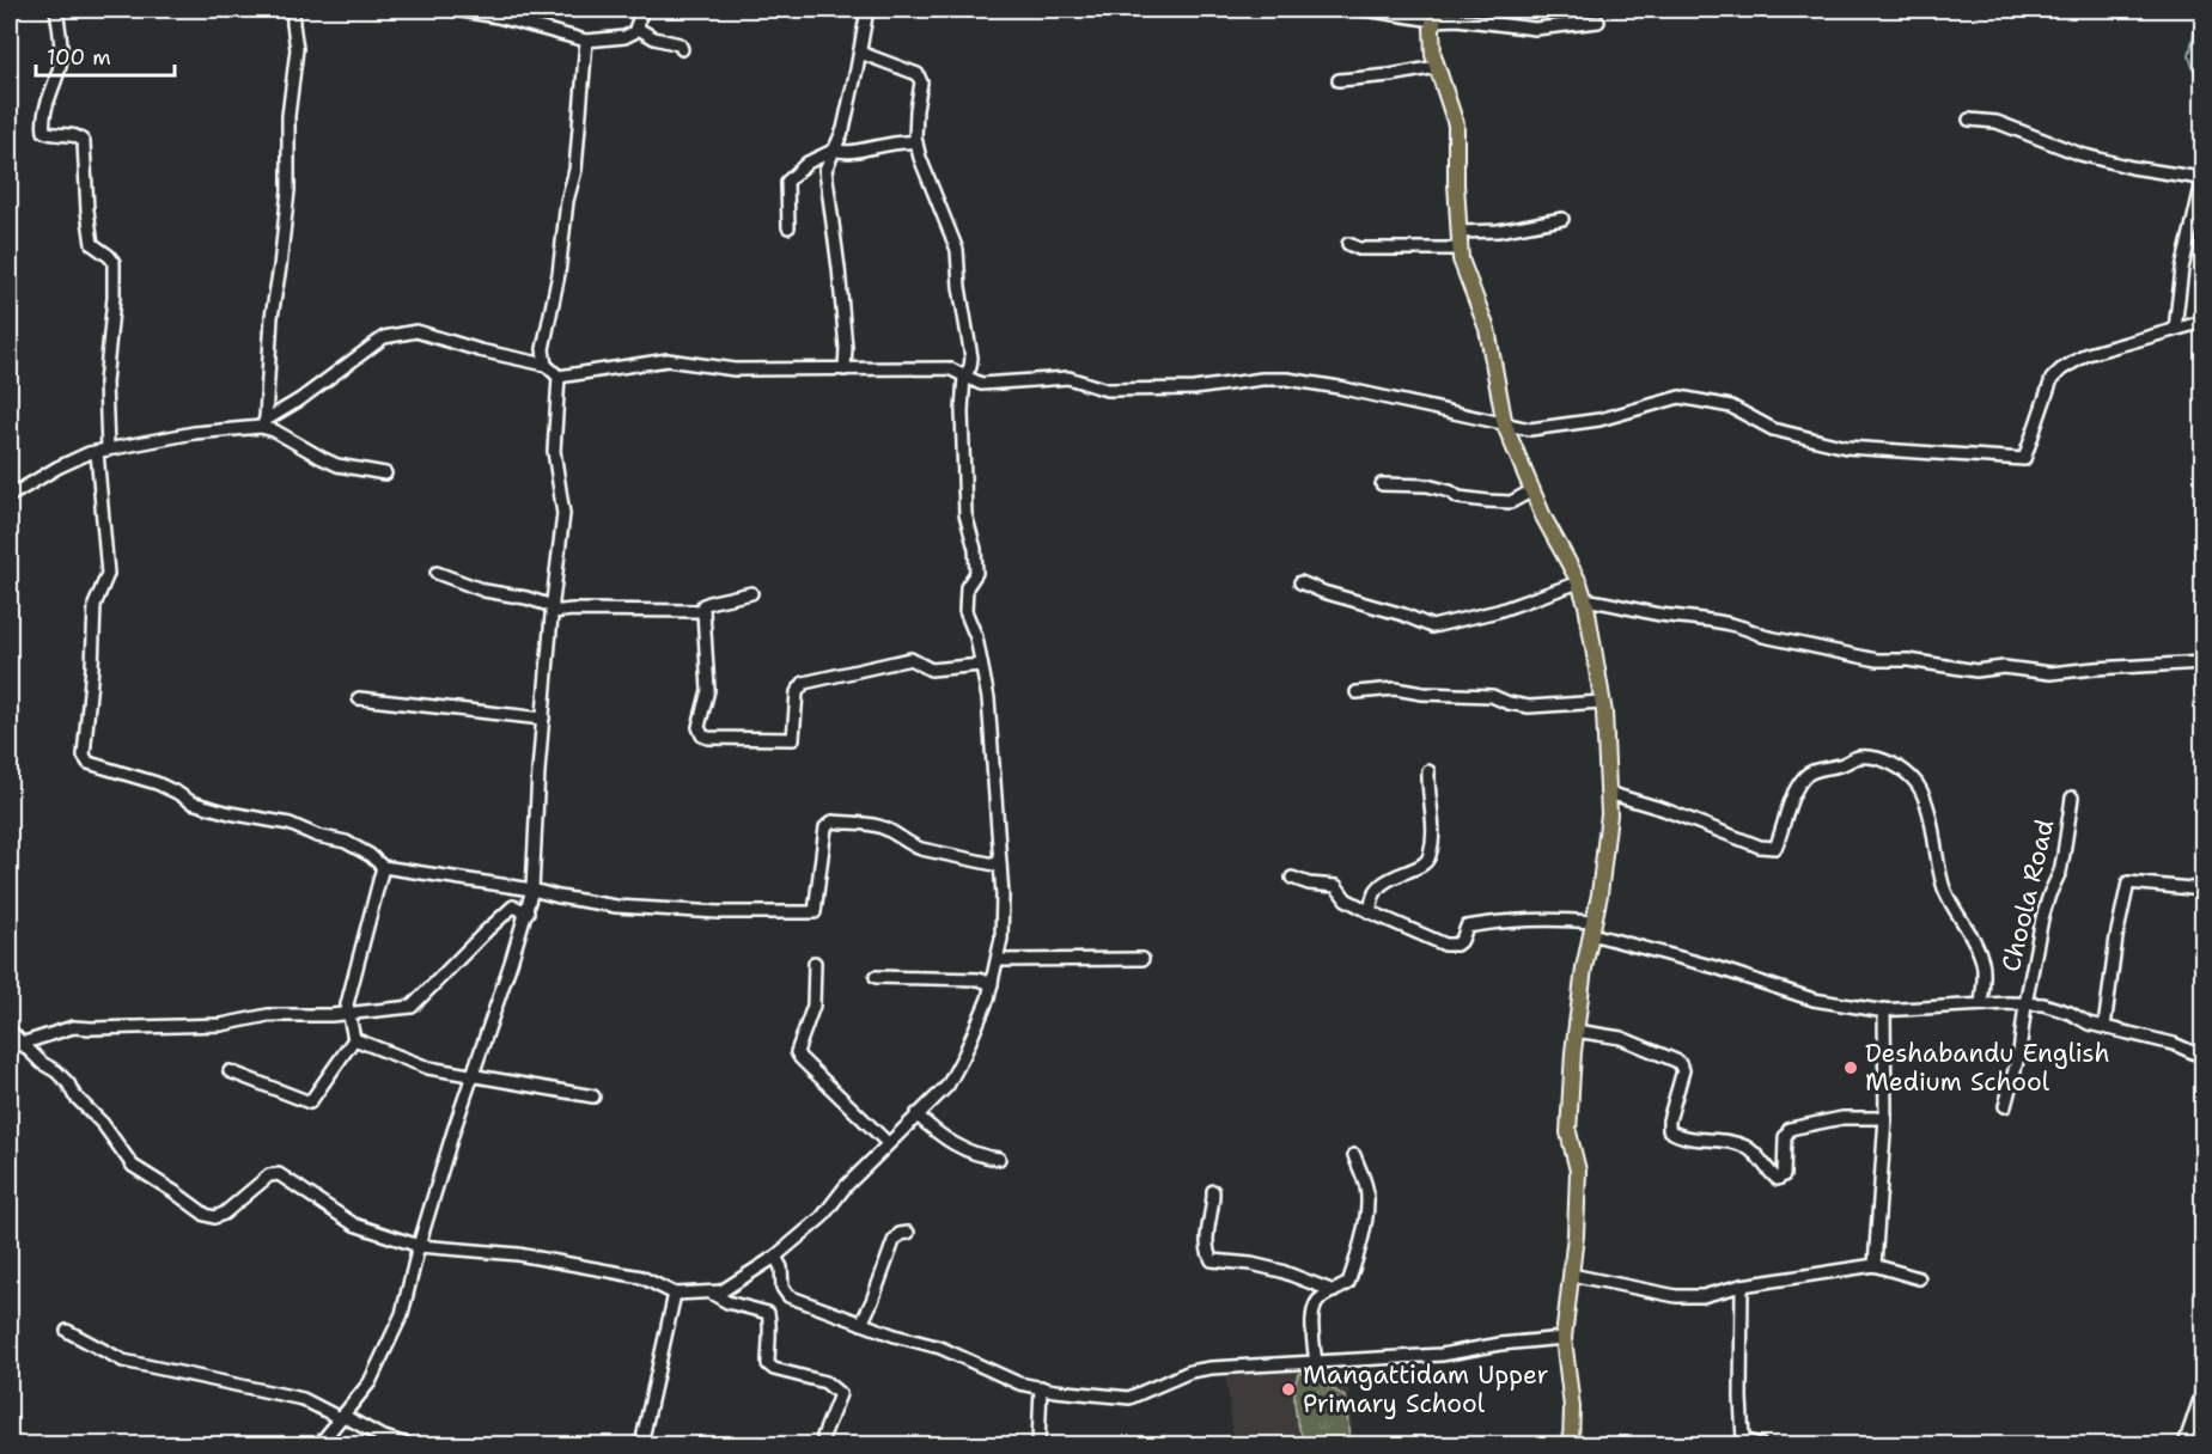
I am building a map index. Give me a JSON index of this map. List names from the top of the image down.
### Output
{
  "streets": {
    "street": ["Choola Road"]
  },
  "places": ["Deshabandu English Medium School", "Mangattidam Upper Primary School"],
  "scale_bar": "100 m"
}
